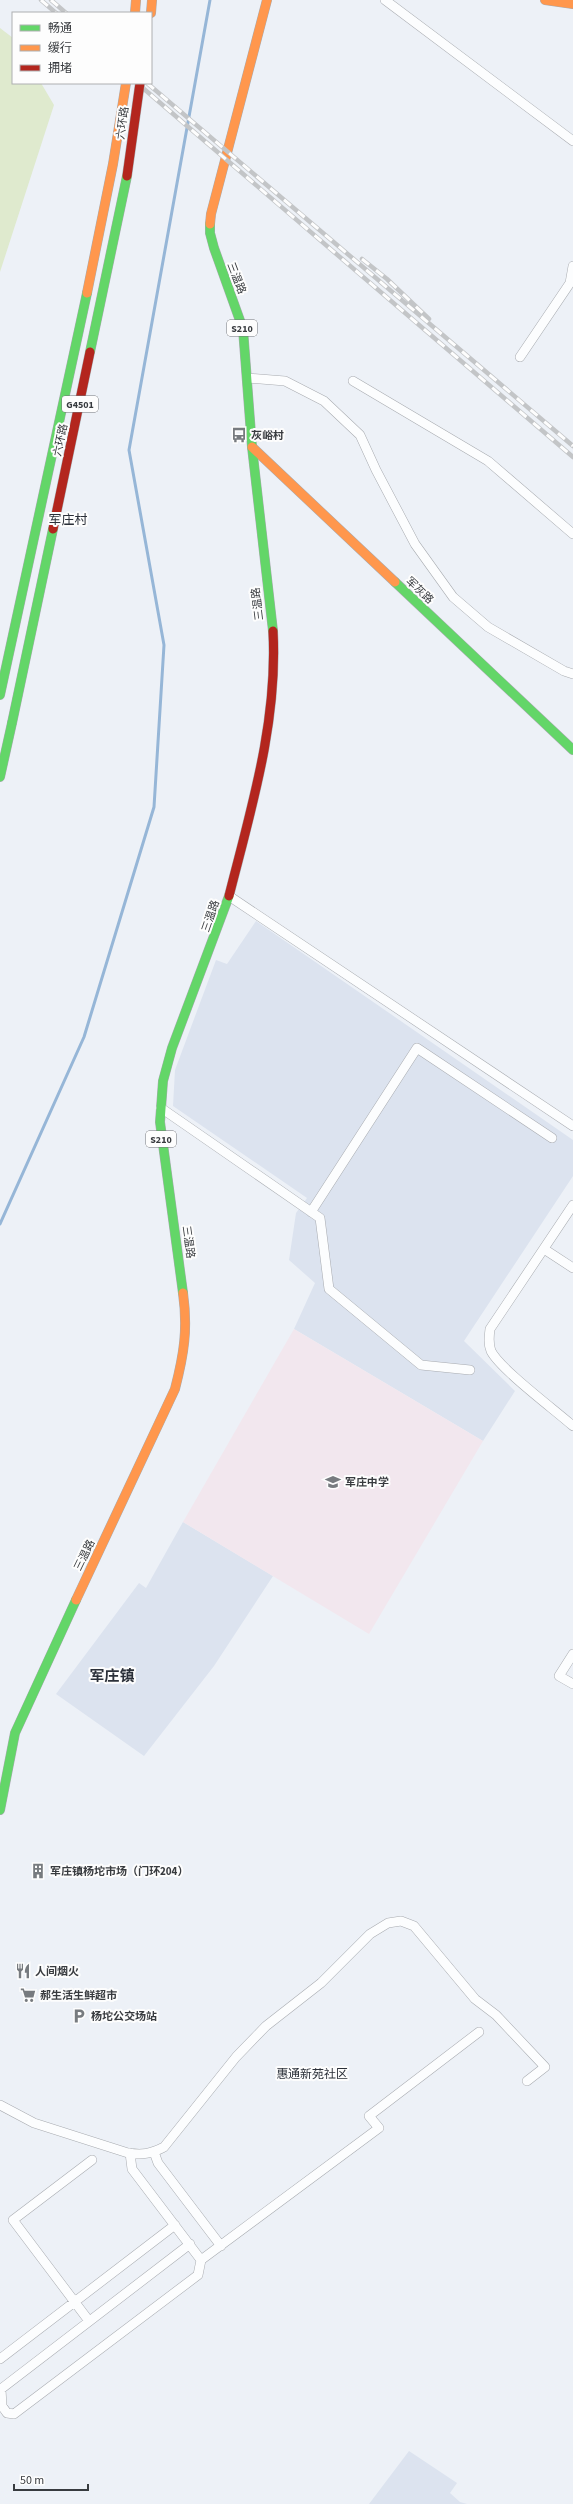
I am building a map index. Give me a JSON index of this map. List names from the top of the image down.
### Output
{
  "streets": {
    "main road": [
      "六环路",
      "三温路",
      "S210",
      "G4501",
      "军灰路"
    ]
  },
  "crossings": [
    ["三温路", "军灰路"]
  ],
  "districts": ["军庄村", "军庄镇", "惠通新苑社区"],
  "places": {
    "bus stop": ["灰峪村"],
    "school or university": ["军庄中学"],
    "building": ["军庄镇杨坨市场（门环204）"],
    "restaurant": ["人间烟火"],
    "supermarket": ["郝生活生鲜超市"],
    "parking": ["杨坨公交场站"]
  },
  "legend": ["畅通", "缓行", "拥堵"],
  "scale_bar": "50 m"
}
